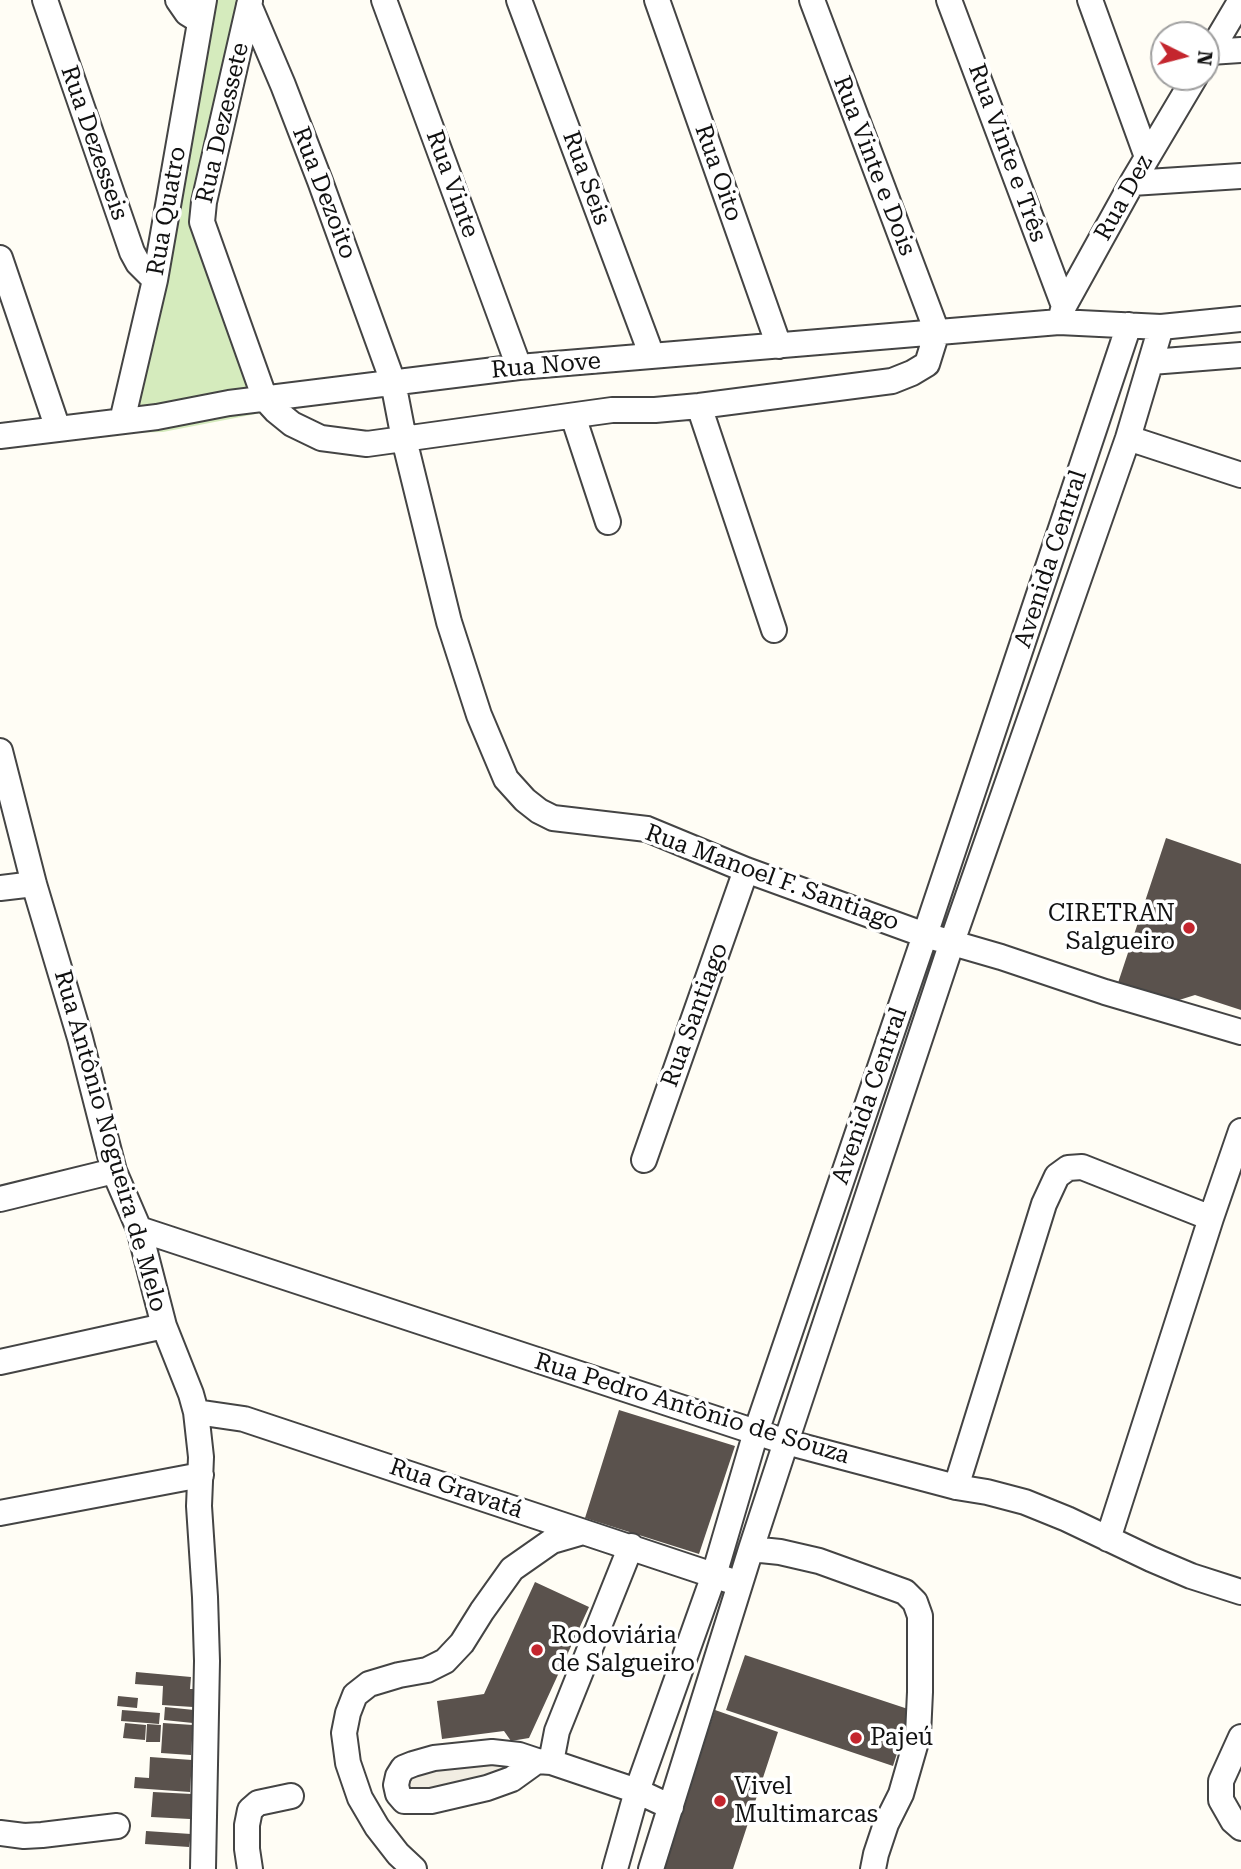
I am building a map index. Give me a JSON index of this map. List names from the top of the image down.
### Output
{
  "streets": {
    "street": [
      "Rua Dezessete",
      "Rua Dezesseis",
      "Rua Vinte e Três",
      "Rua Vinte e Dois",
      "Rua Oito",
      "Rua Seis",
      "Rua Vinte",
      "Rua Dezoito",
      "Rua Dez",
      "Rua Quatro",
      "Rua Nove",
      "Avenida Central",
      "Rua Manoel F. Santiago",
      "Rua Santiago",
      "Rua Antônio Nogueira de Melo",
      "Rua Pedro Antônio de Souza",
      "Rua Gravatá"
    ]
  },
  "crossings": [
    ["Rua Dezessete", "Rua Dezoito"],
    ["Rua Dezessete", "Rua Nove"],
    ["Rua Dezesseis", "Rua Quatro"],
    ["Rua Vinte e Três", "Rua Dez"],
    ["Rua Vinte e Três", "Rua Nove"],
    ["Rua Vinte e Dois", "Rua Nove"],
    ["Rua Oito", "Rua Nove"],
    ["Rua Seis", "Rua Nove"],
    ["Rua Vinte", "Rua Nove"],
    ["Rua Dezoito", "Rua Nove"],
    ["Rua Dezoito", "Rua Manoel F. Santiago"],
    ["Rua Dez", "Rua Nove"],
    ["Rua Quatro", "Rua Nove"],
    ["Rua Nove", "Avenida Central"],
    ["Rua Nove", "Rua Manoel F. Santiago"],
    ["Avenida Central", "Rua Manoel F. Santiago"],
    ["Avenida Central", "Rua Pedro Antônio de Souza"],
    ["Avenida Central", "Rua Gravatá"],
    ["Rua Manoel F. Santiago", "Rua Santiago"],
    ["Rua Antônio Nogueira de Melo", "Rua Pedro Antônio de Souza"],
    ["Rua Antônio Nogueira de Melo", "Rua Gravatá"]
  ],
  "places": [
    "CIRETRAN Salgueiro",
    "Rodoviária de Salgueiro",
    "Pajeú",
    "Vivel Multimarcas"
  ],
  "north": "right"
}
